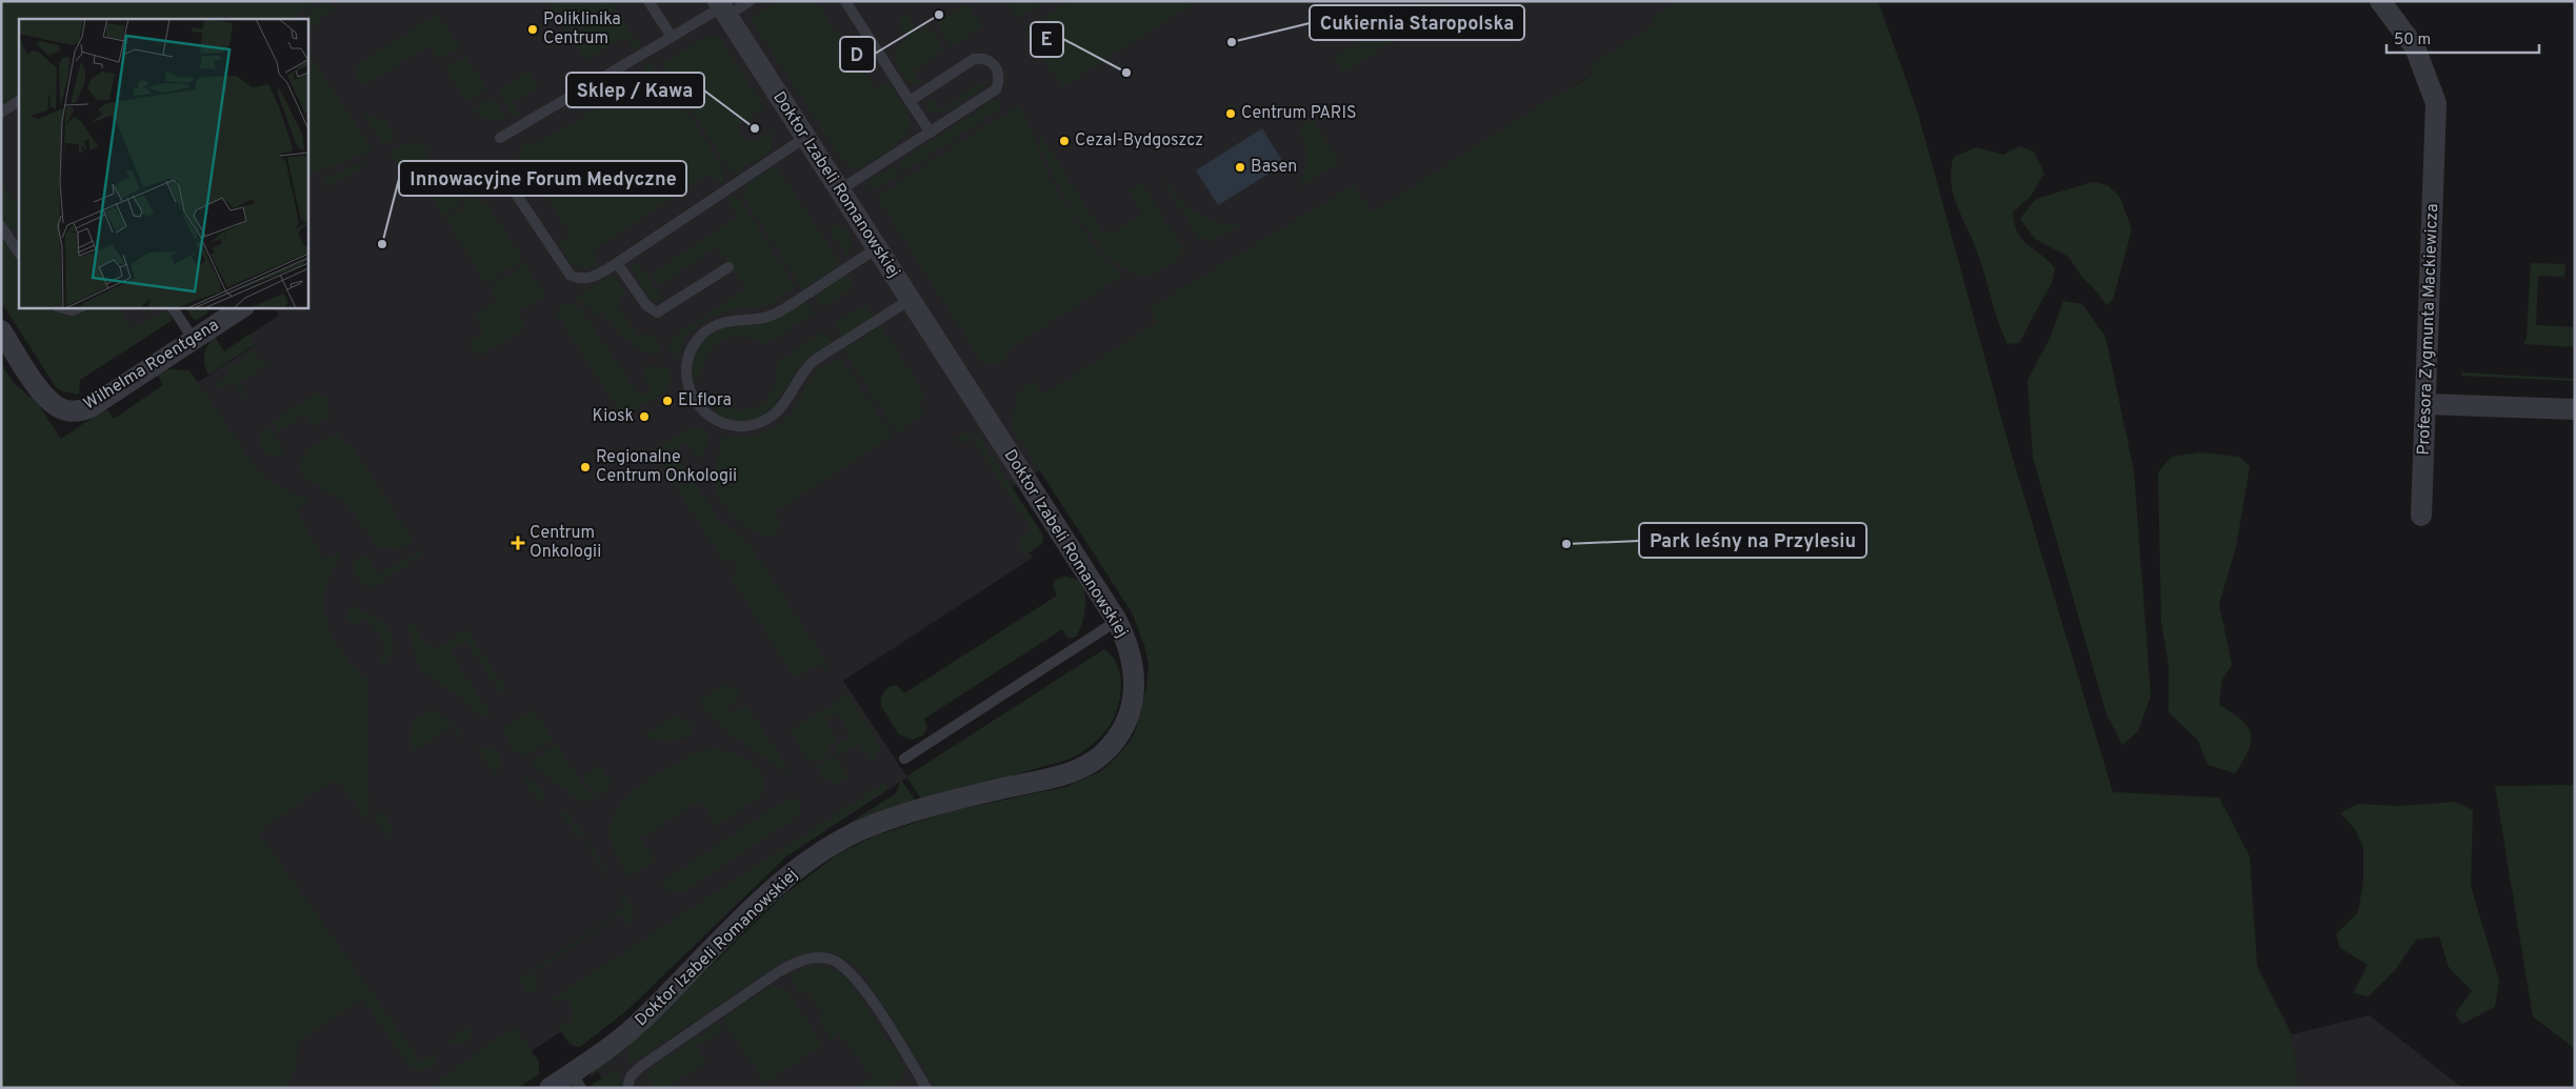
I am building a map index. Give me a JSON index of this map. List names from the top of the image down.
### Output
{
  "streets": {
    "street": ["Doktor Izabeli Romanowskiej", "Profesora Zygmunta Mackiewicza", "Wilhelma Roentgena"]
  },
  "places": {
    "other": [
      "D",
      "Poliklinika Centrum",
      "Cukiernia Staropolska",
      "E",
      "Centrum PARIS",
      "Sklep / Kawa",
      "Cezal-Bydgoszcz",
      "Basen",
      "Innowacyjne Forum Medyczne",
      "ELflora",
      "Kiosk",
      "Regionalne Centrum Onkologii",
      "Park leśny na Przylesiu"
    ],
    "health": ["Centrum Onkologii"]
  },
  "scale_bar": "50 m"
}
